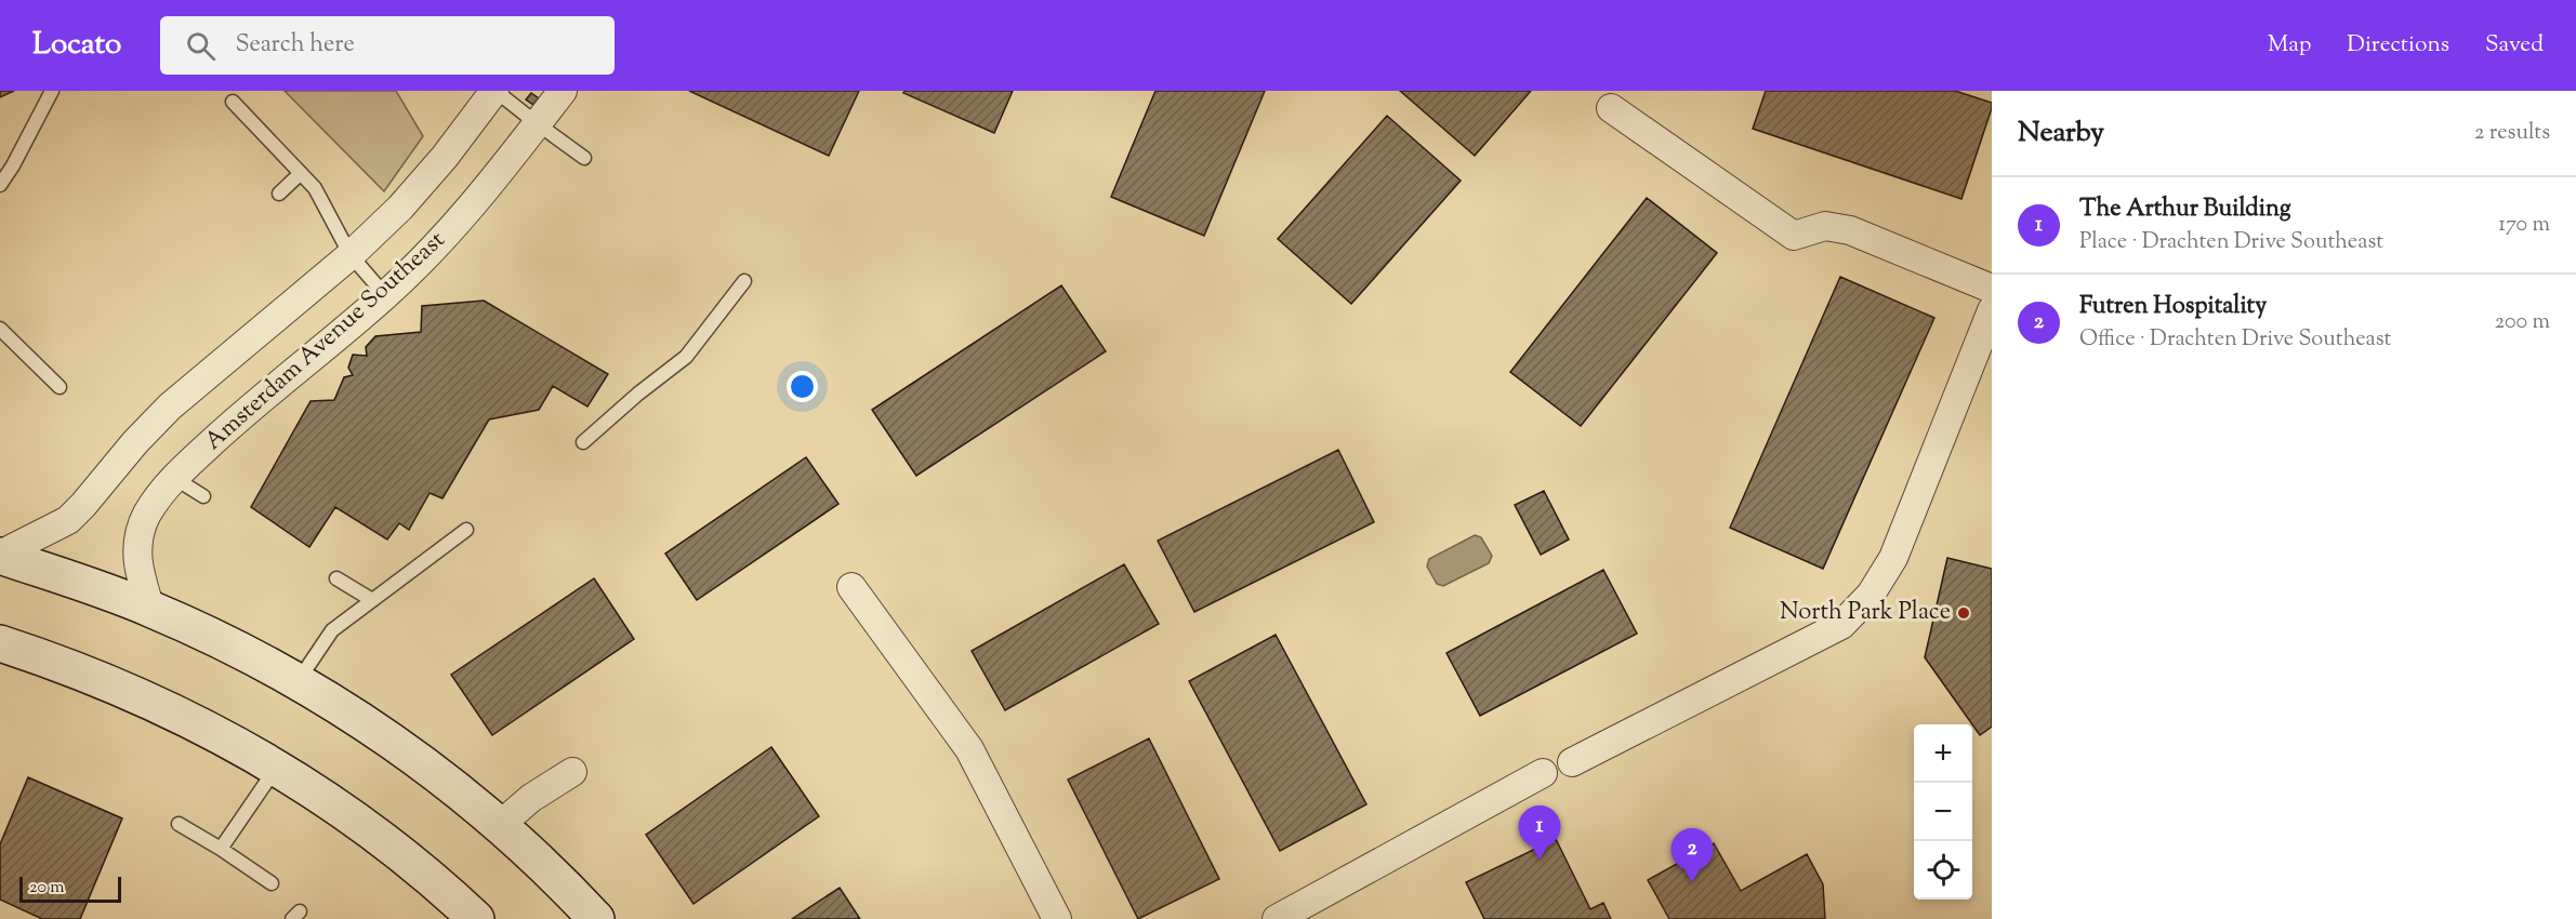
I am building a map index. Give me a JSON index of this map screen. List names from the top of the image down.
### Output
{
  "streets": {
    "street": ["Amsterdam Avenue Southeast"]
  },
  "places": ["North Park Place"],
  "scale_bar": "20 m",
  "page": {
    "header": "Locato",
    "search": "Search here",
    "nav": ["Map", "Directions", "Saved"],
    "heading": ["Nearby", "2 results"],
    "list": [
      {
        "mark": "1",
        "name": "The Arthur Building",
        "note": "Place · Drachten Drive Southeast",
        "value": "170 m"
      },
      {
        "mark": "2",
        "name": "Futren Hospitality",
        "note": "Office · Drachten Drive Southeast",
        "value": "200 m"
      }
    ],
    "map_buttons": ["+", "−"],
    "pins": ["1", "2"],
    "scale": "20 m"
  }
}
